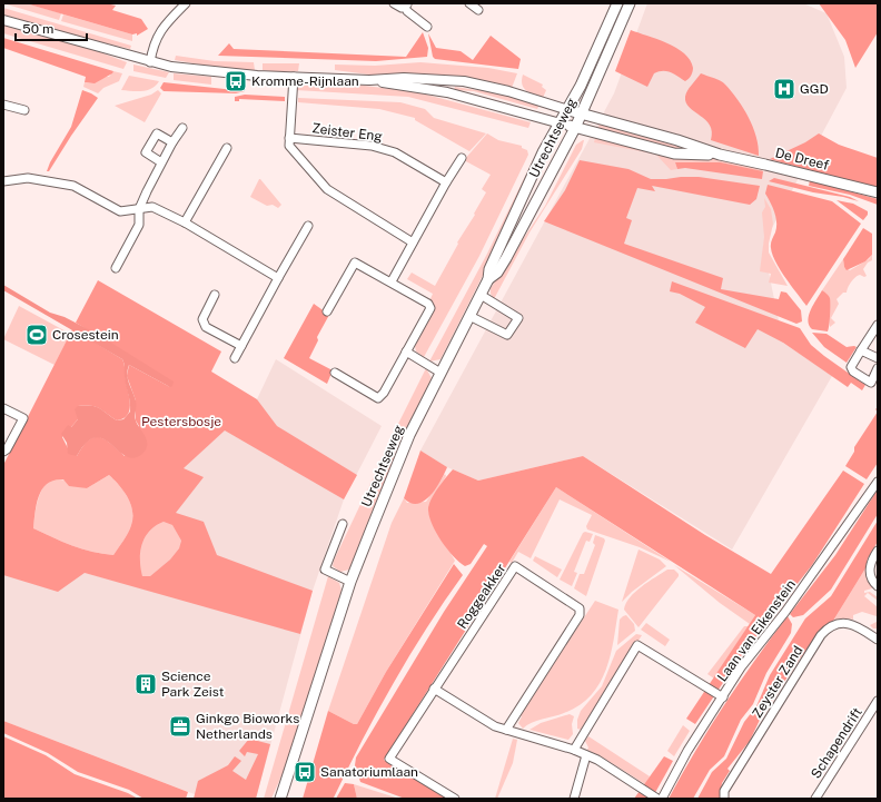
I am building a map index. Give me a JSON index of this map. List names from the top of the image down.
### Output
{
  "streets": {
    "main road": ["Utrechtseweg", "De Dreef"],
    "street": [
      "Zeister Eng",
      "Roggeakker",
      "Laan van Eikenstein",
      "Zeyster Zand",
      "Schapendrift"
    ]
  },
  "crossings": [
    ["Utrechtseweg", "De Dreef"]
  ],
  "parks": ["Pestersbosje"],
  "places": {
    "bus stop": ["Kromme-Rijnlaan", "Sanatoriumlaan"],
    "hospital": ["GGD"],
    "sports": ["Crosestein"],
    "building": ["Science Park Zeist"],
    "office": ["Ginkgo Bioworks Netherlands"]
  },
  "scale_bar": "50 m"
}
